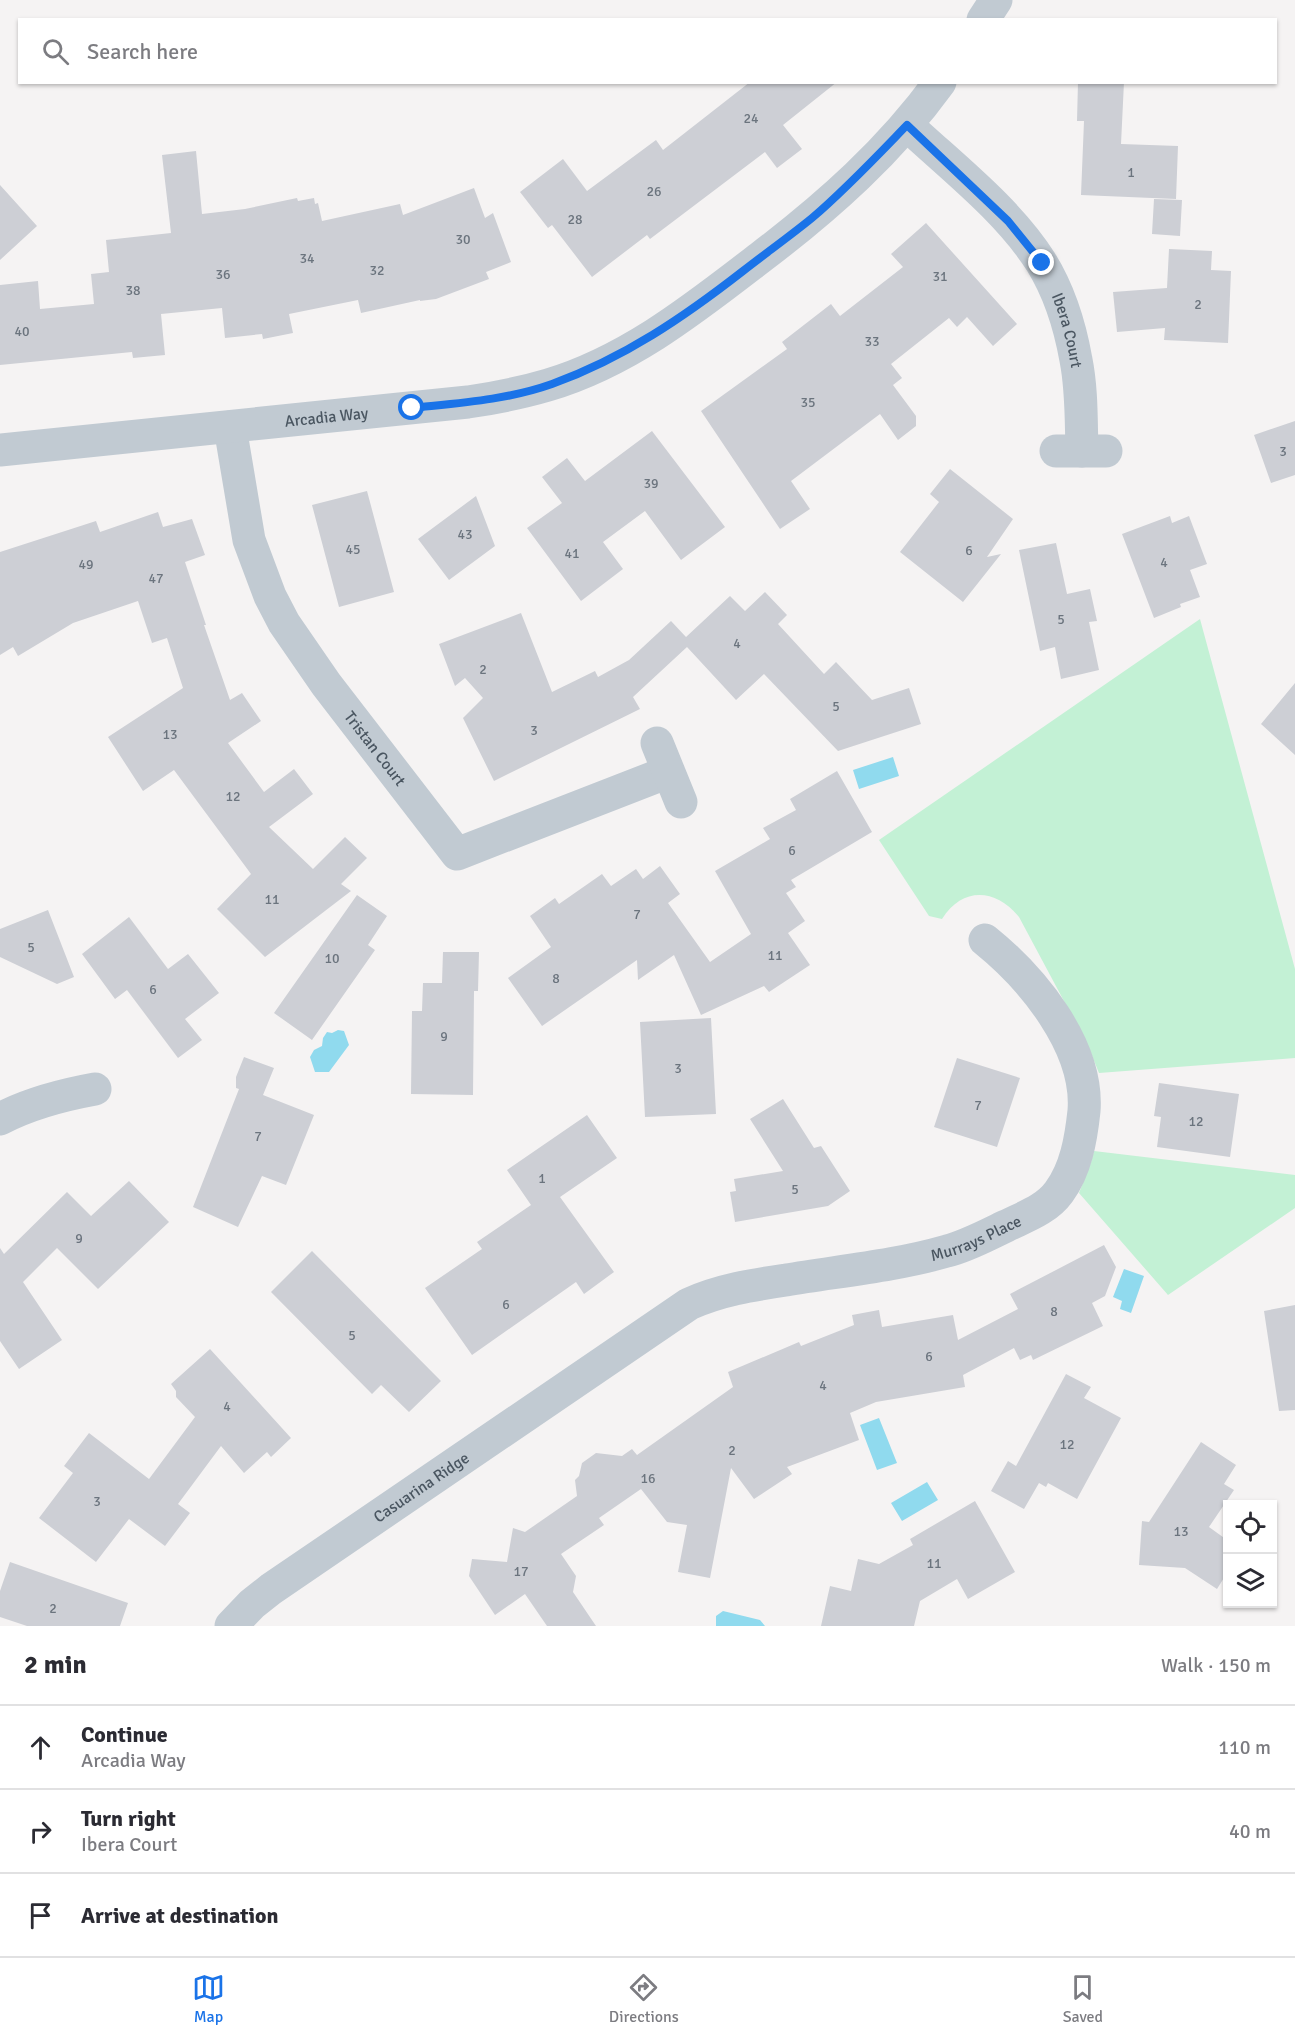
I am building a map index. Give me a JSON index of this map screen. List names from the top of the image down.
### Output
{
  "streets": {
    "street": [
      "Ibera Court",
      "Arcadia Way",
      "Tristan Court",
      "Murrays Place",
      "Casuarina Ridge"
    ]
  },
  "crossings": [
    ["Ibera Court", "Arcadia Way"],
    ["Arcadia Way", "Tristan Court"],
    ["Murrays Place", "Casuarina Ridge"]
  ],
  "house_numbers": [
    "24",
    "1",
    "26",
    "28",
    "30",
    "34",
    "32",
    "36",
    "31",
    "38",
    "2",
    "40",
    "33",
    "35",
    "3",
    "39",
    "43",
    "45",
    "6",
    "41",
    "4",
    "49",
    "47",
    "5",
    "4",
    "2",
    "5",
    "3",
    "13",
    "12",
    "6",
    "11",
    "7",
    "5",
    "11",
    "10",
    "8",
    "6",
    "9",
    "3",
    "7",
    "12",
    "7",
    "1",
    "5",
    "9",
    "6",
    "8",
    "5",
    "6",
    "4",
    "4",
    "12",
    "2",
    "16",
    "3",
    "13",
    "11",
    "17",
    "2"
  ],
  "page": {
    "search": "Search here",
    "heading": ["2 min", "Walk · 150 m"],
    "list": [
      ["Continue", "Arcadia Way", "110 m"],
      ["Turn right", "Ibera Court", "40 m"],
      "Arrive at destination"
    ],
    "nav": ["Map", "Directions", "Saved"]
  }
}
